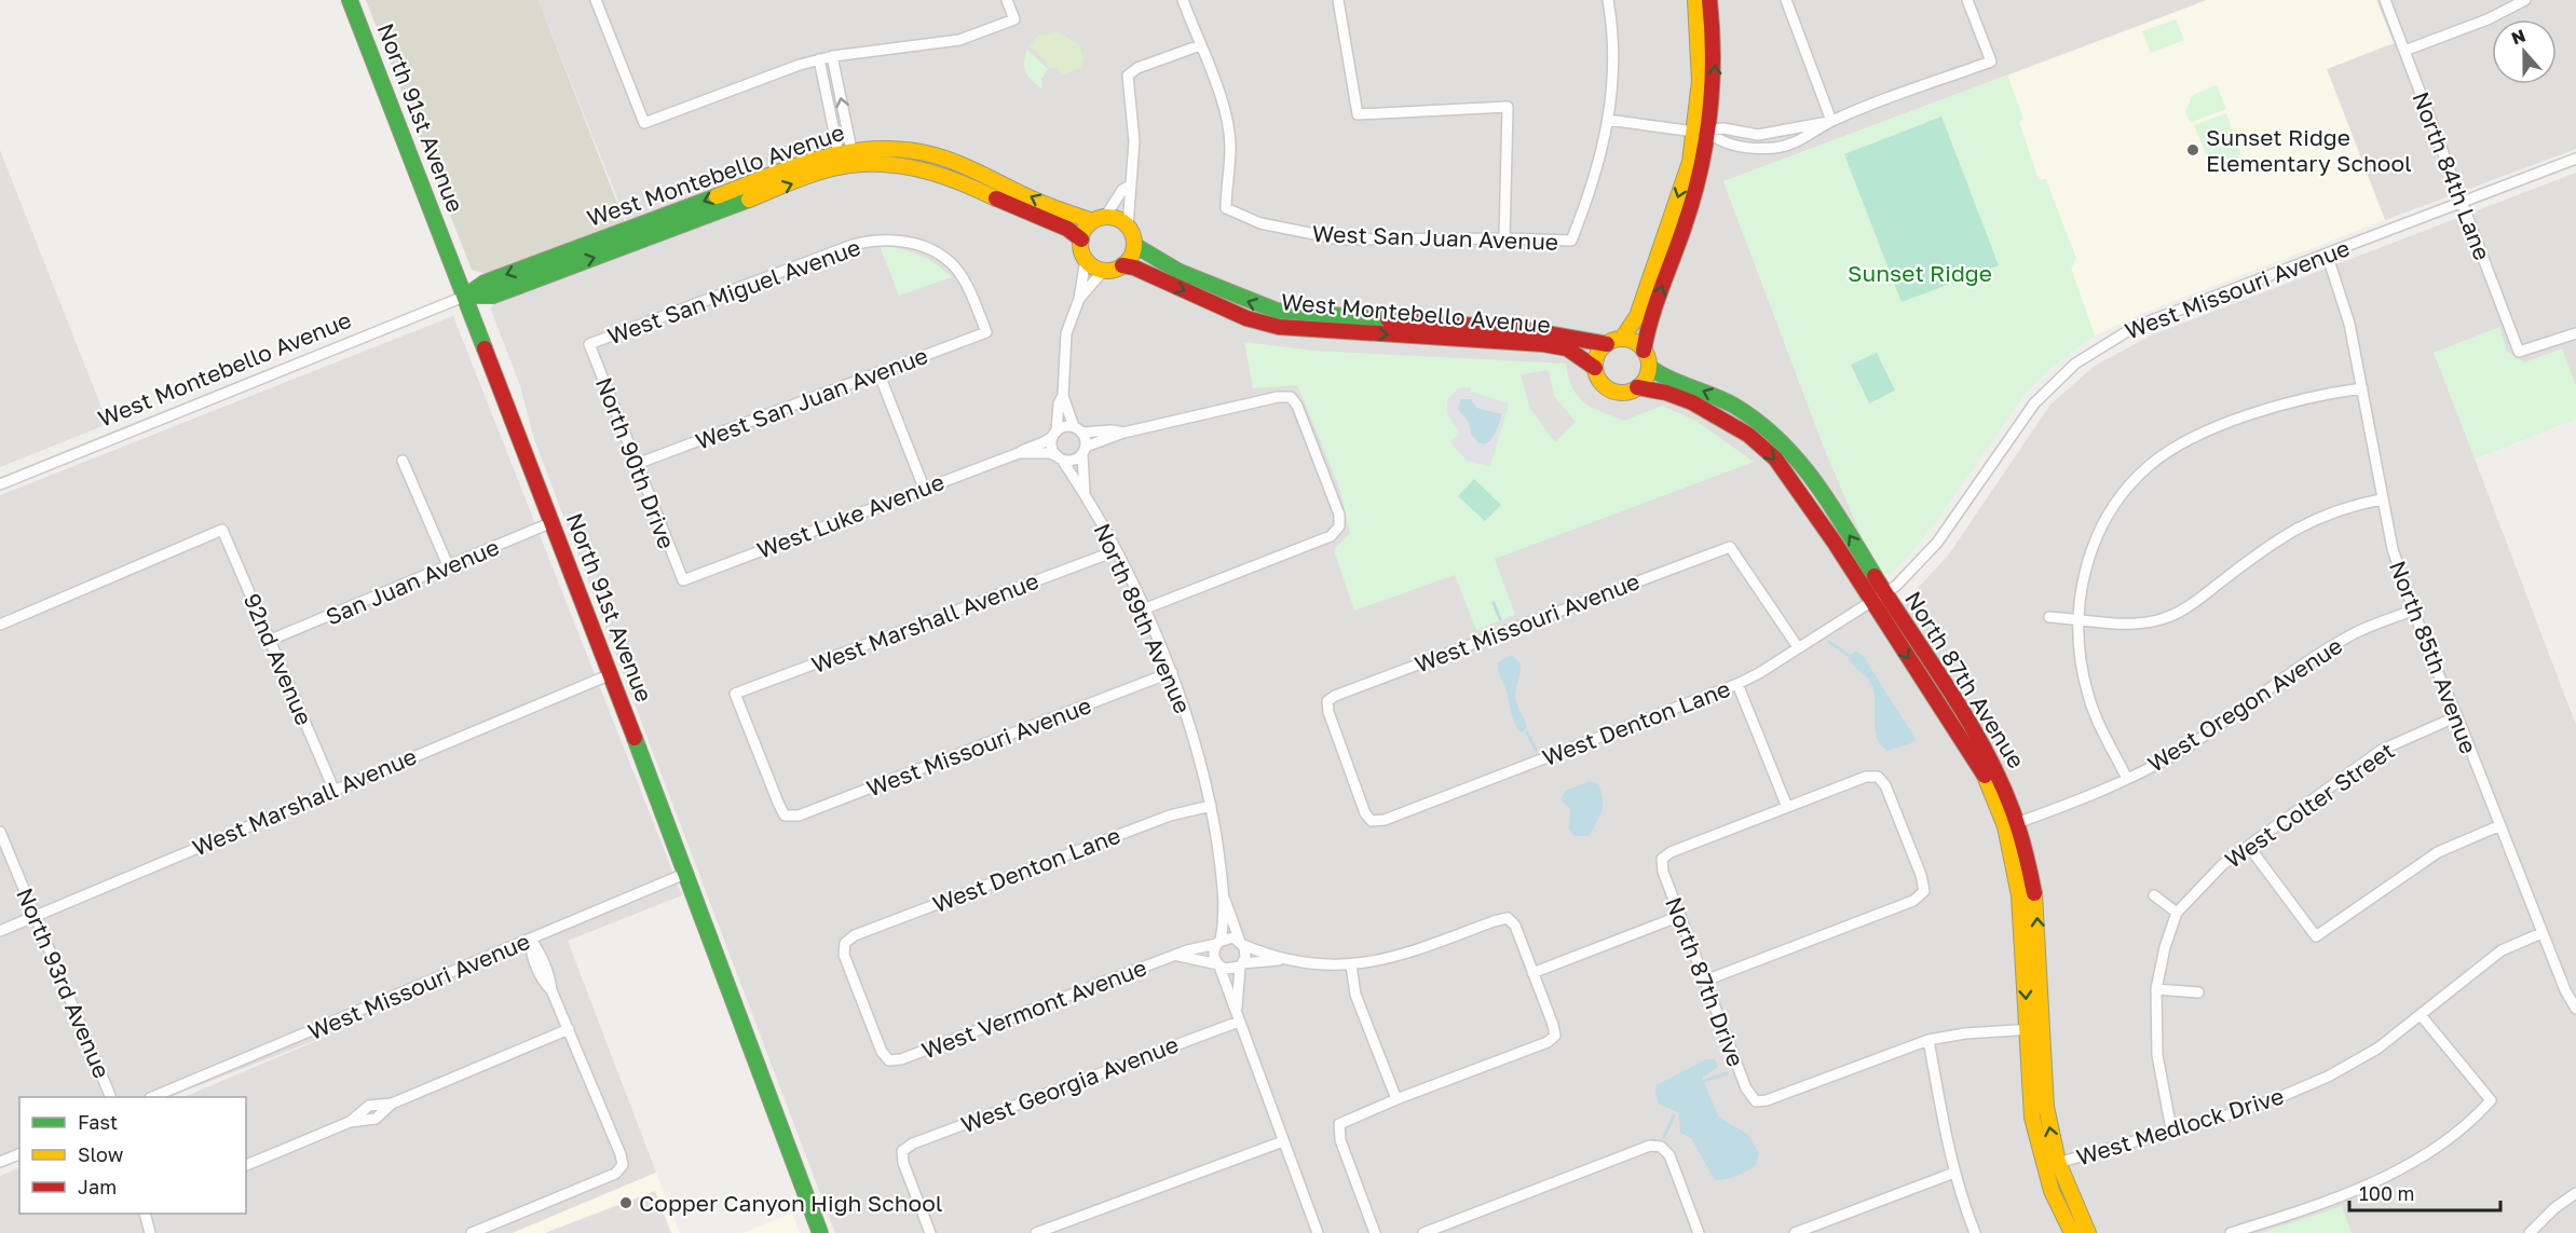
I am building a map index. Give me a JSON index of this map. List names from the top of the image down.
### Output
{
  "streets": {
    "street": [
      "North 91st Avenue",
      "West Montebello Avenue",
      "North 84th Lane",
      "West San Juan Avenue",
      "West Missouri Avenue",
      "West San Miguel Avenue",
      "North 90th Drive",
      "West Luke Avenue",
      "San Juan Avenue",
      "North 89th Avenue",
      "West Marshall Avenue",
      "North 85th Avenue",
      "92nd Avenue",
      "North 87th Avenue",
      "West Oregon Avenue",
      "West Denton Lane",
      "West Colter Street",
      "North 87th Drive",
      "North 93rd Avenue",
      "West Vermont Avenue",
      "West Georgia Avenue",
      "West Medlock Drive"
    ]
  },
  "crossings": [
    ["North 91st Avenue", "West Montebello Avenue"],
    ["North 91st Avenue", "West Missouri Avenue"],
    ["North 91st Avenue", "San Juan Avenue"],
    ["North 91st Avenue", "West Marshall Avenue"],
    ["West Montebello Avenue", "North 87th Avenue"],
    ["North 84th Lane", "West Missouri Avenue"],
    ["West San Juan Avenue", "West San Miguel Avenue"],
    ["West San Juan Avenue", "North 90th Drive"],
    ["West Missouri Avenue", "North 89th Avenue"],
    ["West Missouri Avenue", "West Marshall Avenue"],
    ["West Missouri Avenue", "North 85th Avenue"],
    ["West Missouri Avenue", "North 87th Avenue"],
    ["West Missouri Avenue", "West Denton Lane"],
    ["West San Miguel Avenue", "North 90th Drive"],
    ["North 90th Drive", "West Luke Avenue"],
    ["West Luke Avenue", "North 89th Avenue"],
    ["San Juan Avenue", "92nd Avenue"],
    ["North 89th Avenue", "West Marshall Avenue"],
    ["North 89th Avenue", "West Denton Lane"],
    ["North 89th Avenue", "West Vermont Avenue"],
    ["West Marshall Avenue", "92nd Avenue"],
    ["West Marshall Avenue", "North 93rd Avenue"],
    ["North 85th Avenue", "West Oregon Avenue"],
    ["North 85th Avenue", "West Colter Street"],
    ["North 85th Avenue", "West Medlock Drive"],
    ["North 87th Avenue", "West Oregon Avenue"],
    ["North 87th Avenue", "West Denton Lane"],
    ["North 87th Avenue", "West Medlock Drive"],
    ["West Denton Lane", "West Vermont Avenue"]
  ],
  "parks": ["Sunset Ridge"],
  "places": ["Sunset Ridge Elementary School", "Copper Canyon High School"],
  "legend": ["Fast", "Slow", "Jam"],
  "scale_bar": "100 m",
  "north": "top"
}
